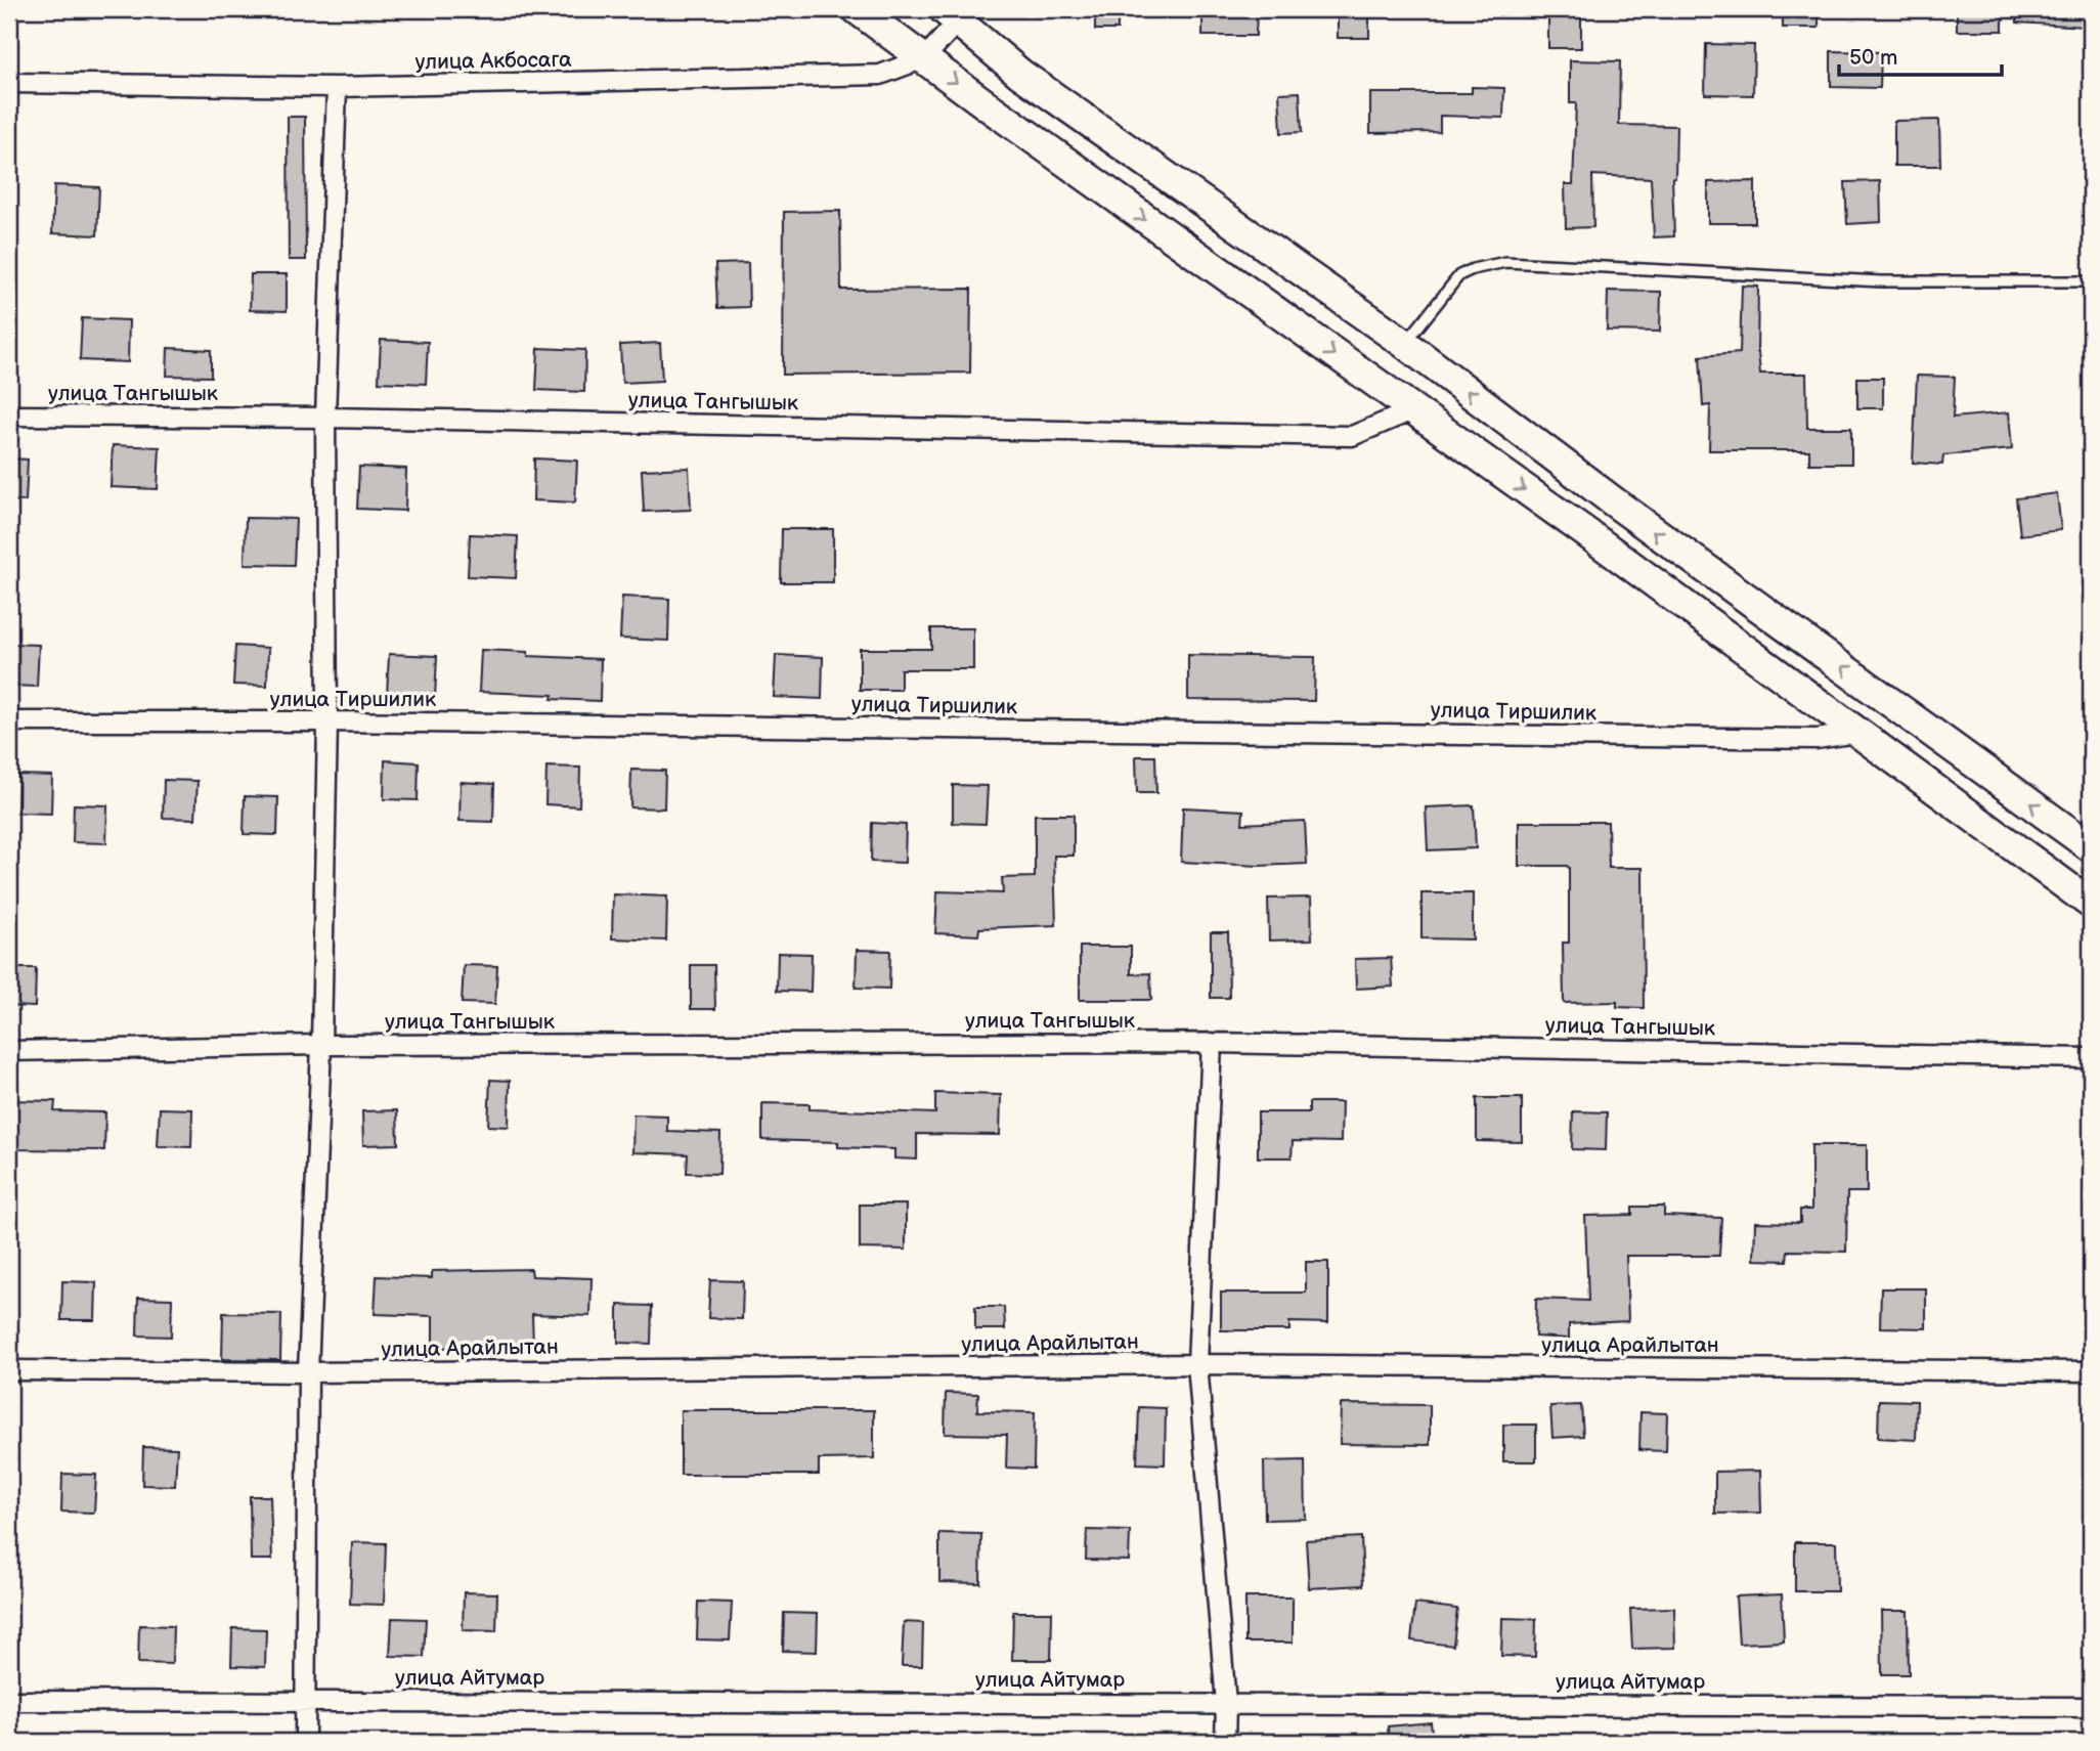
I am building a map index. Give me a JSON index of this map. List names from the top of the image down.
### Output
{
  "streets": {
    "street": [
      "улица Акбосага",
      "улица Тангышык",
      "улица Тиршилик",
      "улица Арайлытан",
      "улица Айтумар"
    ]
  },
  "scale_bar": "50 m"
}
